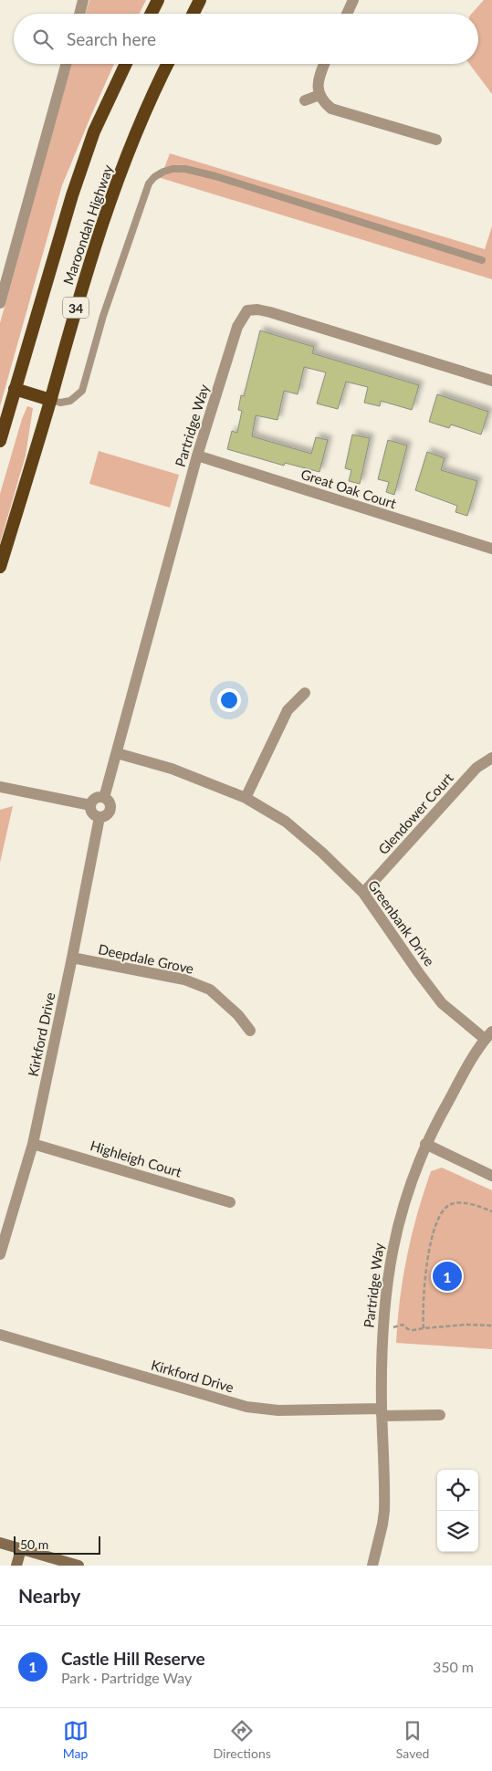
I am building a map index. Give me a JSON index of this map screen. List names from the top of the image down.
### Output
{
  "streets": {
    "highway": ["Maroondah Highway", "34"],
    "street": [
      "Partridge Way",
      "Great Oak Court",
      "Glendower Court",
      "Greenbank Drive",
      "Deepdale Grove",
      "Kirkford Drive",
      "Highleigh Court"
    ]
  },
  "crossings": [
    ["Partridge Way", "Great Oak Court"],
    ["Partridge Way", "Greenbank Drive"],
    ["Partridge Way", "Kirkford Drive"],
    ["Glendower Court", "Greenbank Drive"],
    ["Deepdale Grove", "Kirkford Drive"],
    ["Kirkford Drive", "Highleigh Court"]
  ],
  "scale_bar": "50 m",
  "page": {
    "search": "Search here",
    "pins": "1",
    "scale": "50 m",
    "heading": "Nearby",
    "list": [
      {
        "mark": "1",
        "name": "Castle Hill Reserve",
        "note": "Park · Partridge Way",
        "value": "350 m"
      }
    ],
    "nav": ["Map", "Directions", "Saved"]
  }
}
